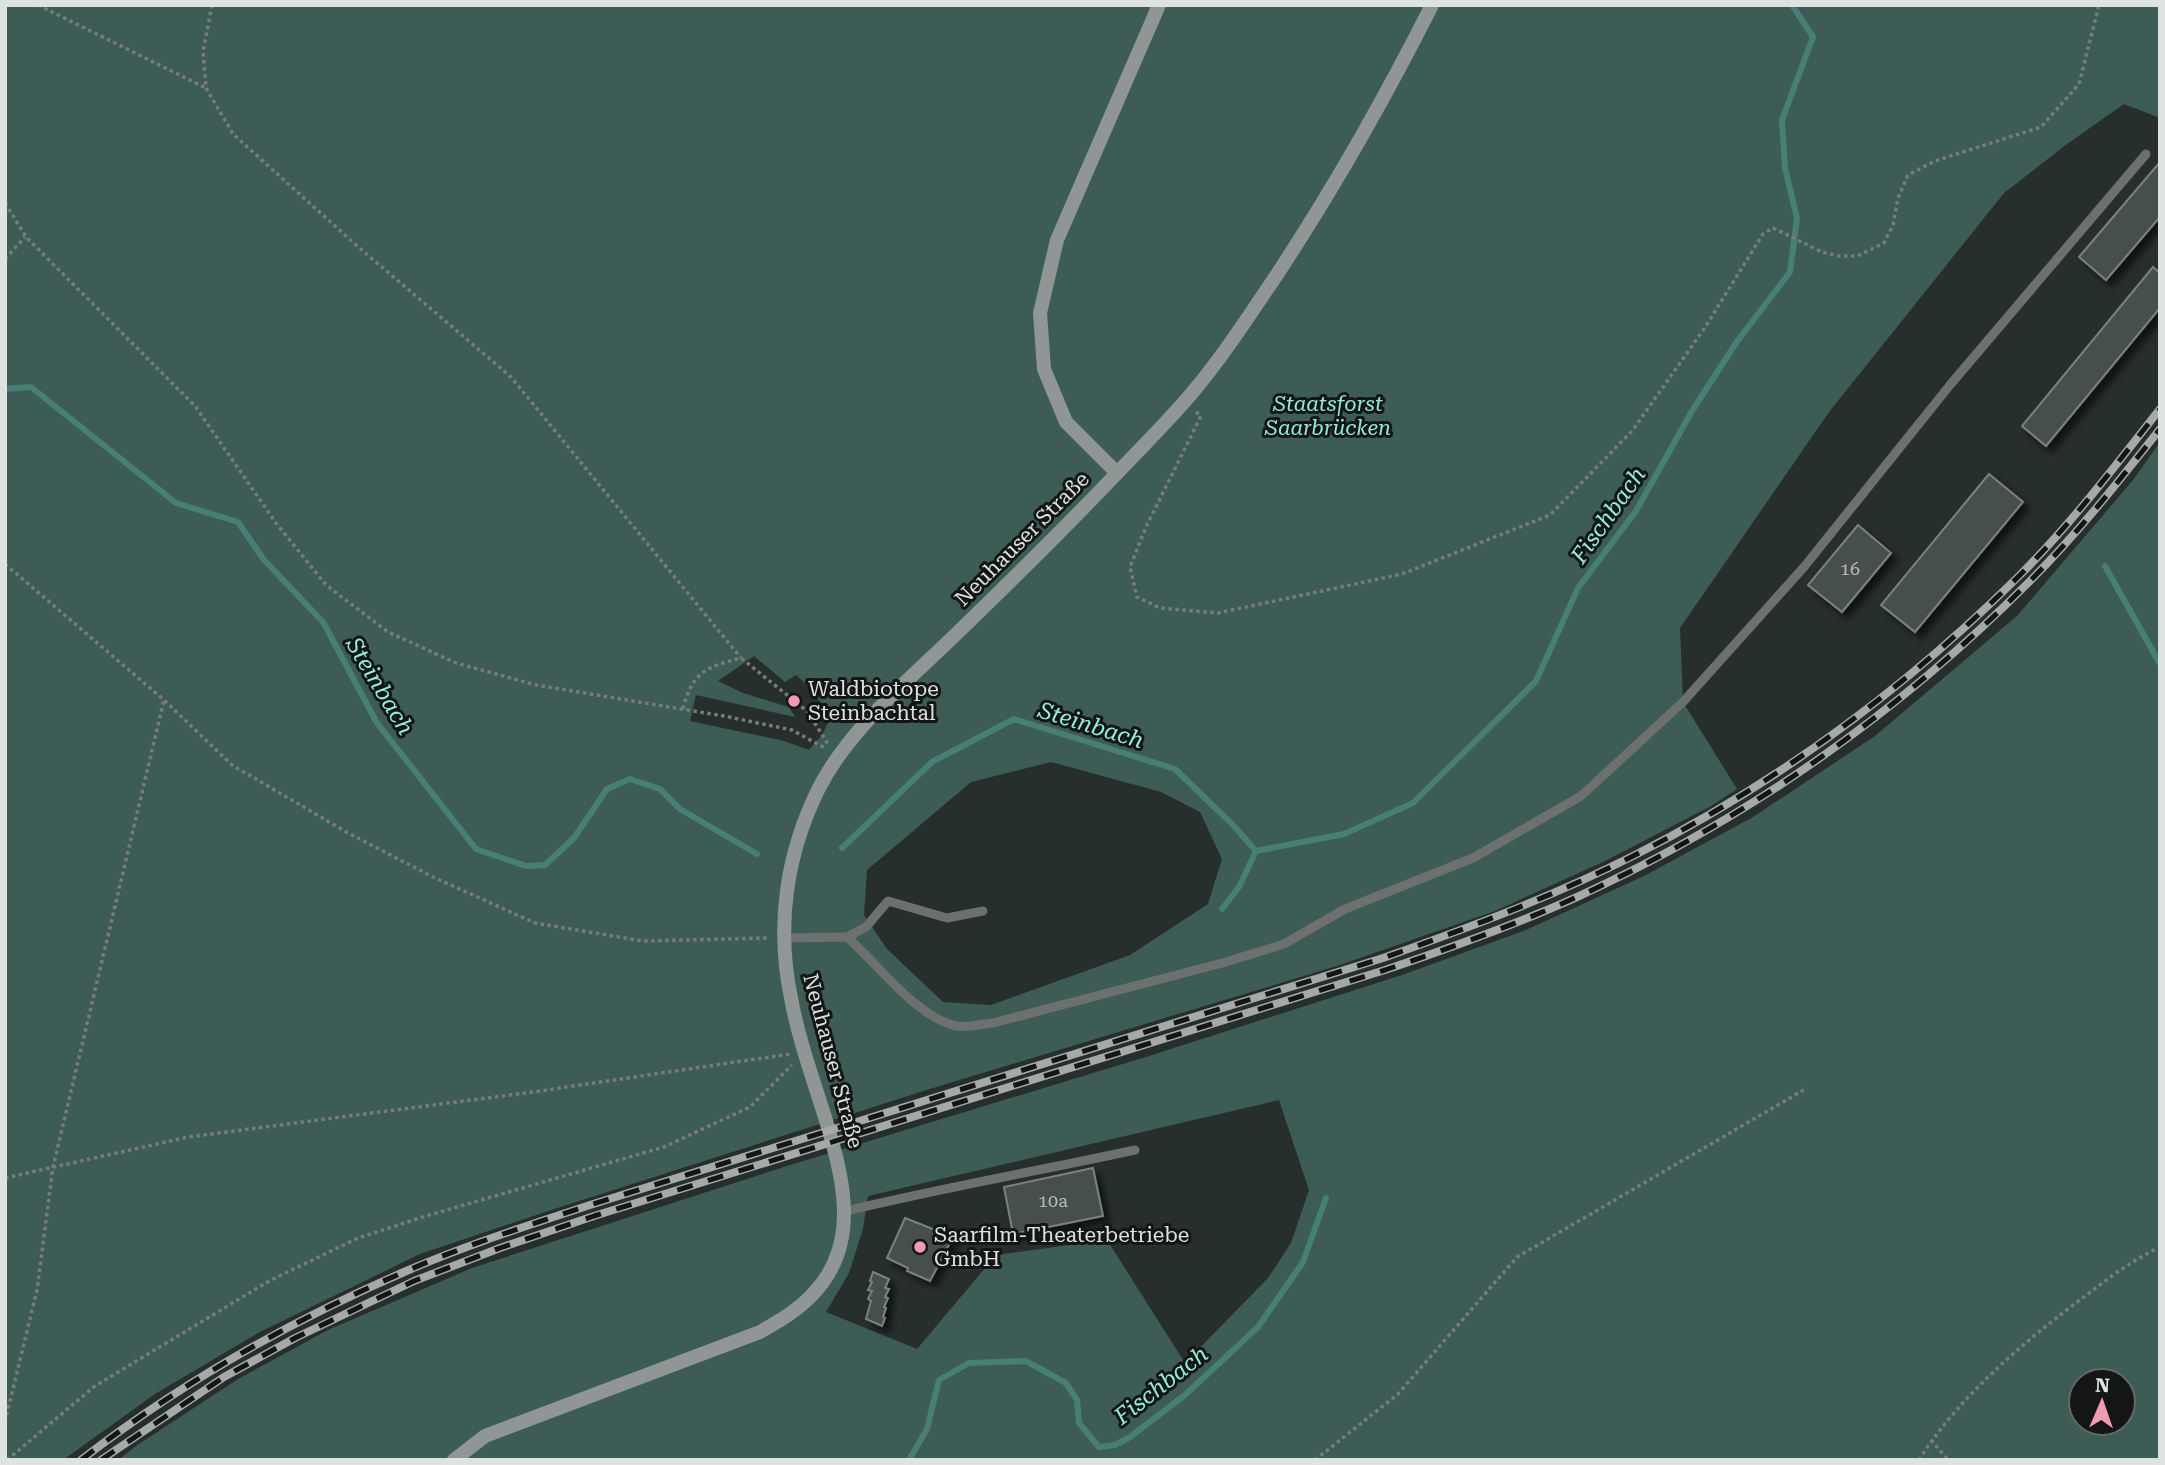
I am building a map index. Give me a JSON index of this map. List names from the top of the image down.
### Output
{
  "streets": {
    "main road": ["Neuhauser Straße"]
  },
  "water": ["Fischbach", "Steinbach"],
  "parks": ["Staatsforst Saarbrücken"],
  "places": ["Waldbiotope Steinbachtal", "Saarfilm-Theaterbetriebe GmbH"],
  "house_numbers": ["16", "10a"],
  "north": "top"
}
